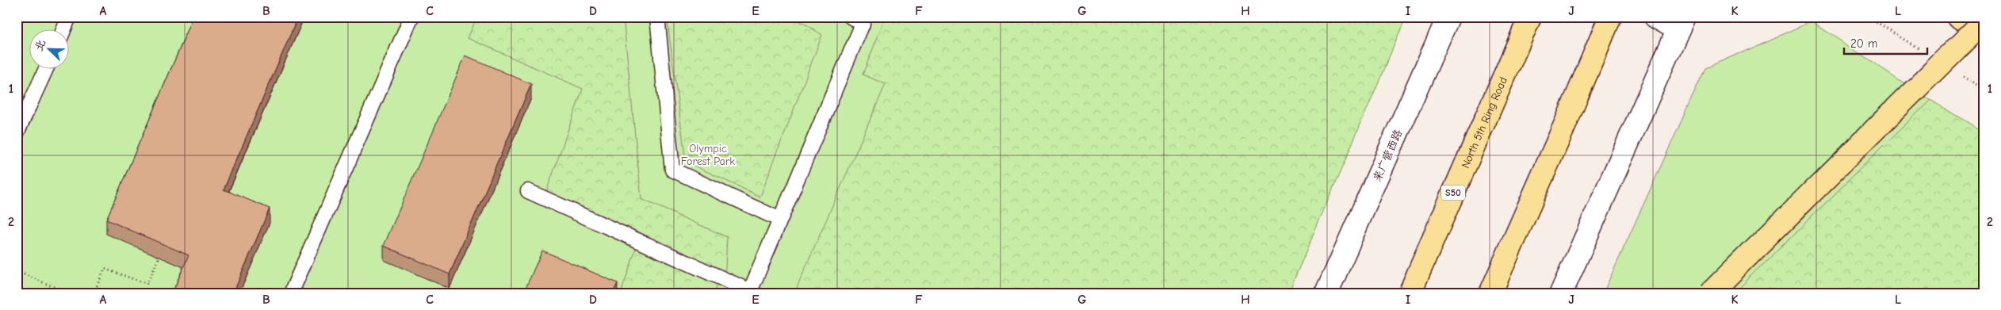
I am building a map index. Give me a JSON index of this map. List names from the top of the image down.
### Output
{
  "streets": {
    "main road": ["North 5th Ring Road", "S50"],
    "street": ["来广营西路"]
  },
  "parks": ["Olympic Forest Park"],
  "scale_bar": "20 m",
  "north": "top left",
  "grid": {
    "columns": [
      "A",
      "B",
      "C",
      "D",
      "E",
      "F",
      "G",
      "H",
      "I",
      "J",
      "K",
      "L"
    ],
    "rows": ["1", "2"]
  }
}
